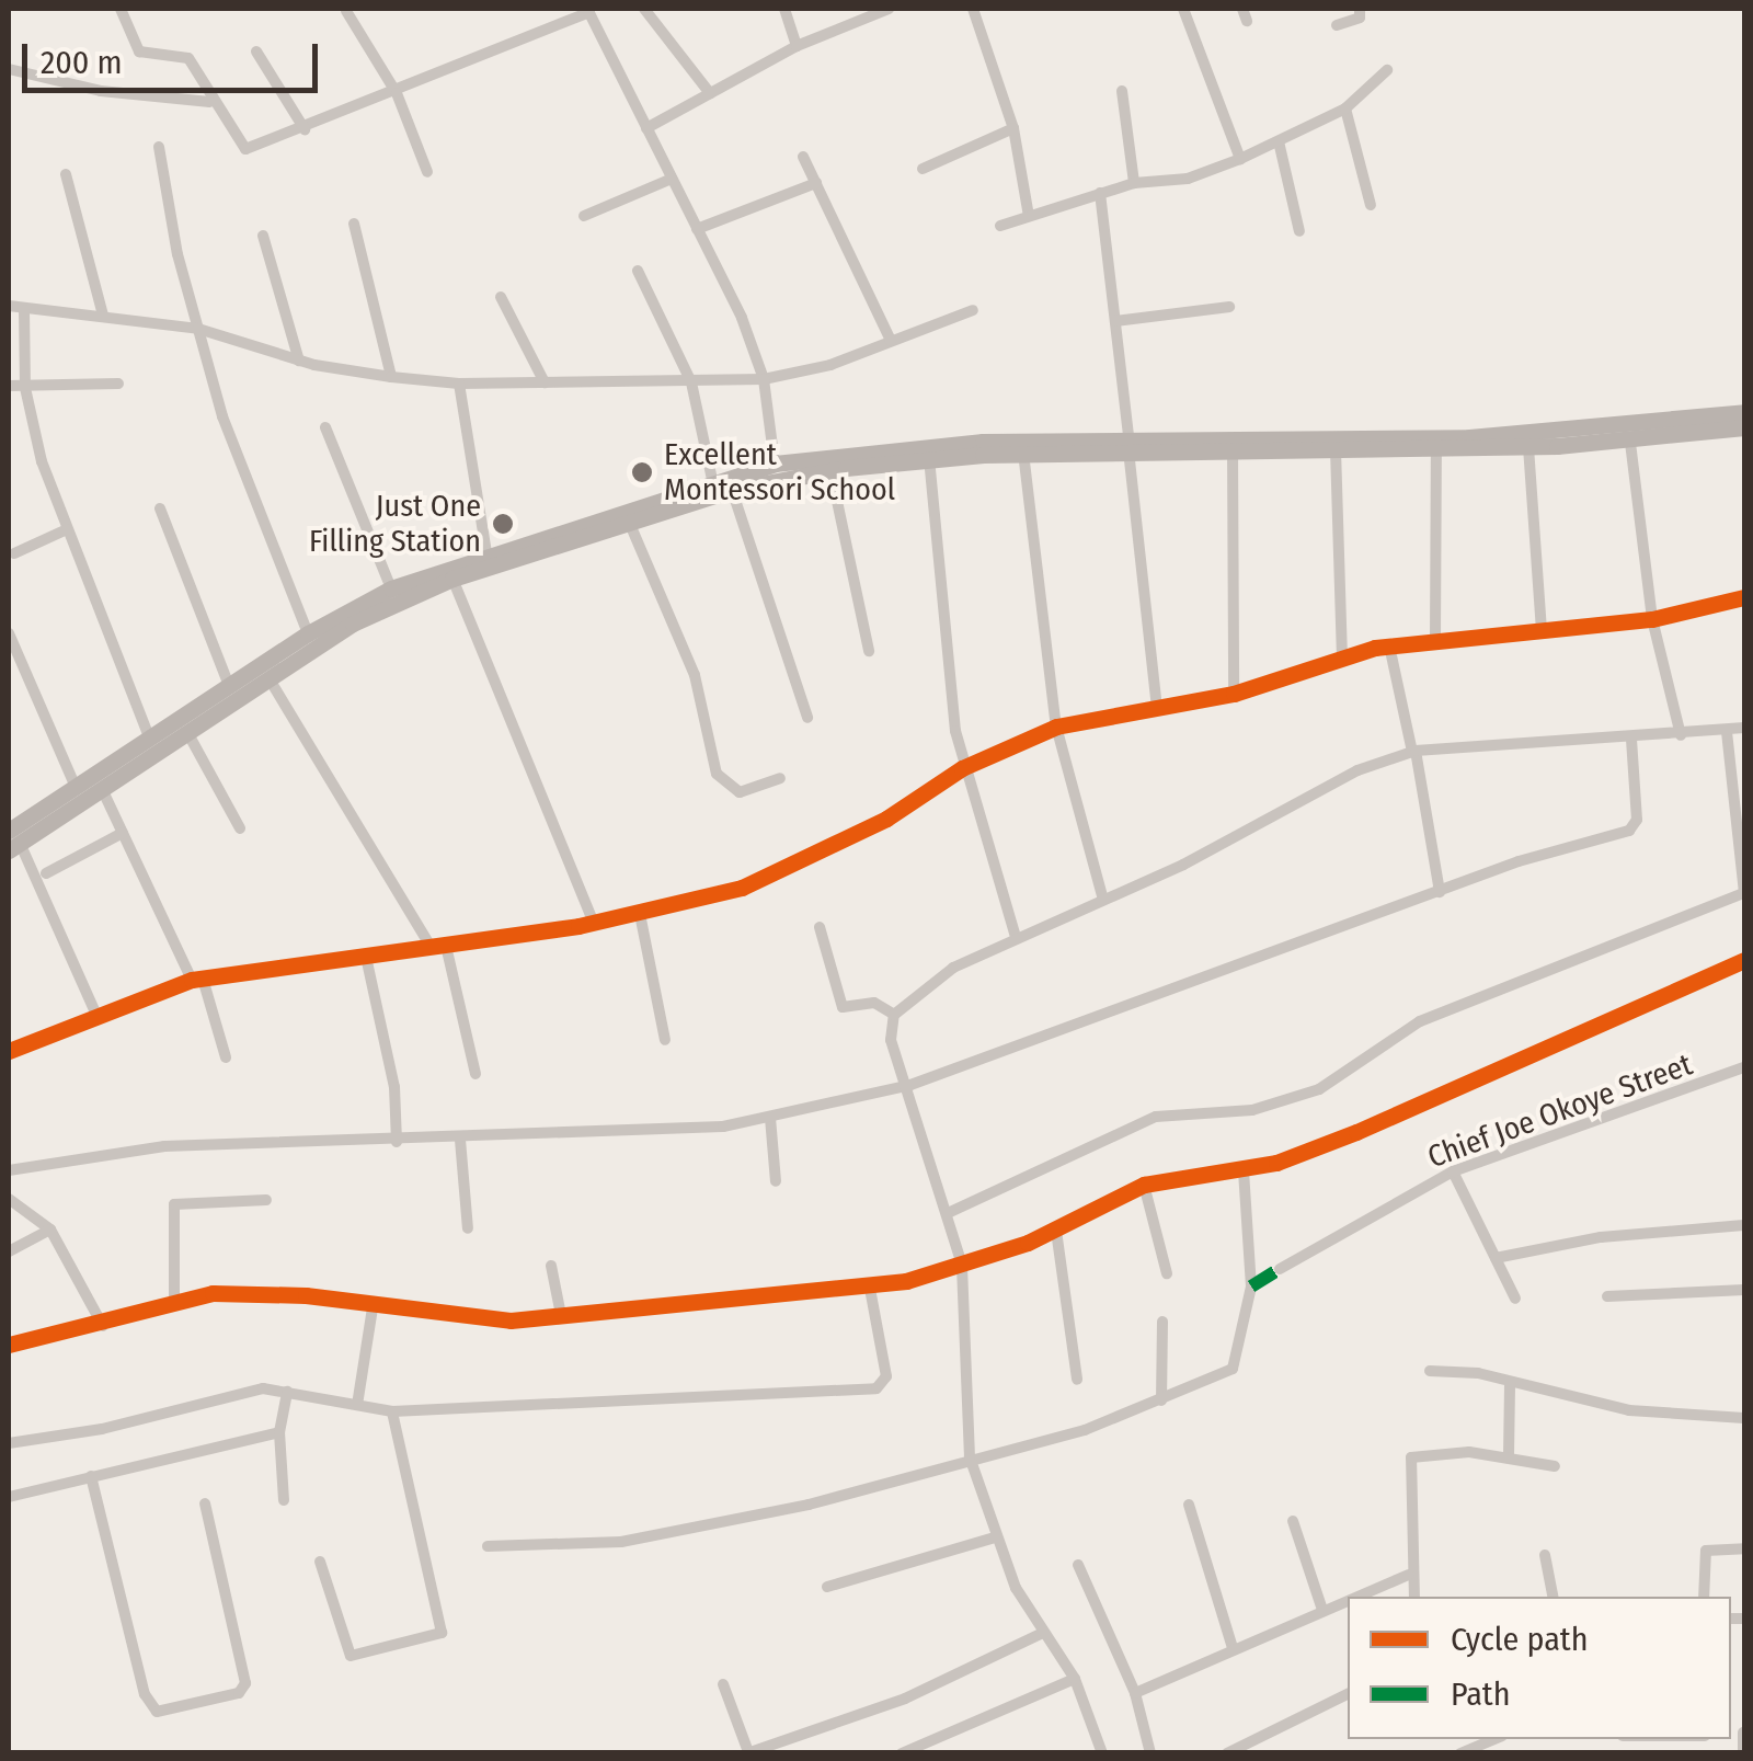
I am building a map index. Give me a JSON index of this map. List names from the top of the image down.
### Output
{
  "streets": {
    "street": ["Chief Joe Okoye Street"]
  },
  "places": ["Excellent Montessori School", "Just One Filling Station"],
  "legend": ["Cycle path", "Path"],
  "scale_bar": "200 m"
}
